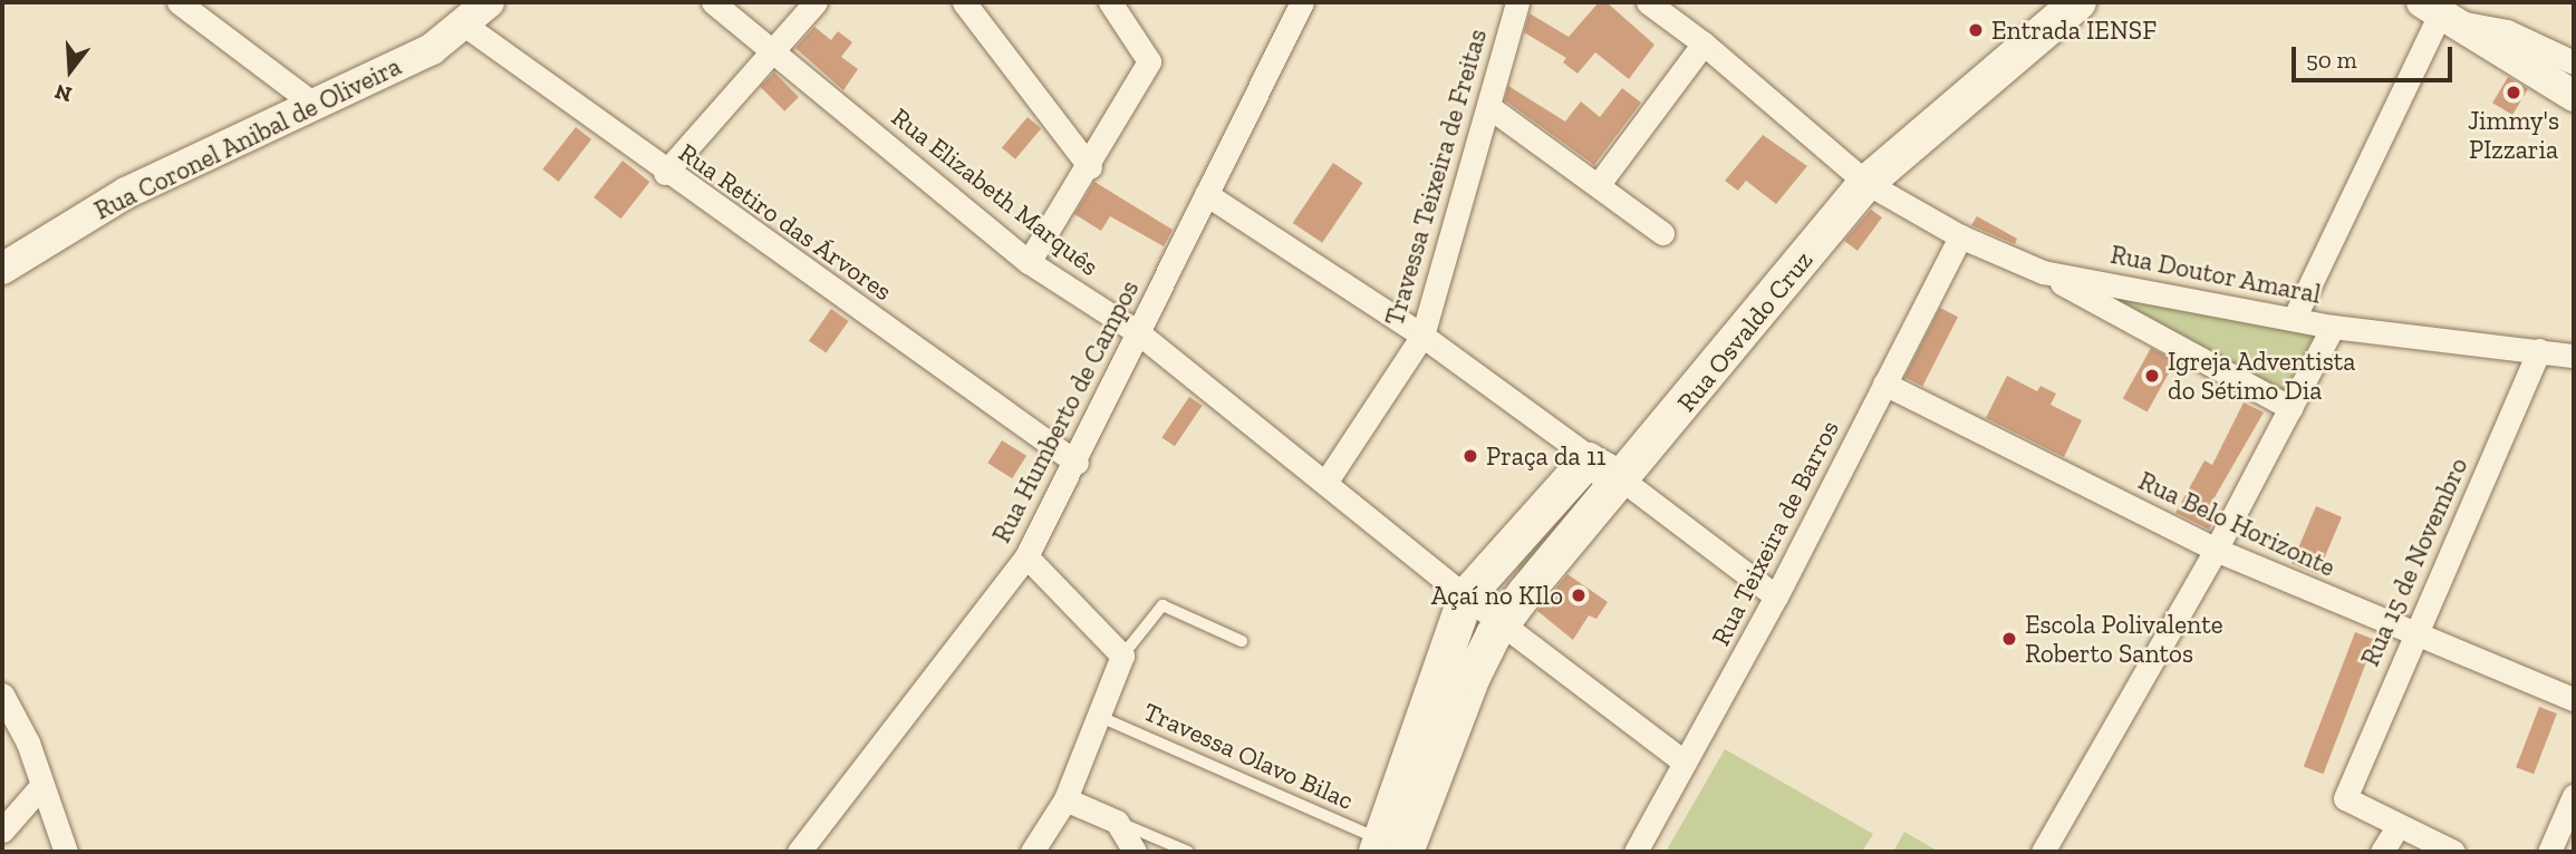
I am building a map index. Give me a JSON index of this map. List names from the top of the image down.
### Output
{
  "streets": {
    "main road": ["Rua Osvaldo Cruz"],
    "street": [
      "Rua Coronel Anibal de Oliveira",
      "Travessa Teixeira de Freitas",
      "Rua Elizabeth Marquês",
      "Rua Retiro das Árvores",
      "Rua Doutor Amaral",
      "Rua Humberto de Campos",
      "Rua Belo Horizonte",
      "Rua Teixeira de Barros",
      "Rua 15 de Novembro"
    ],
    "lane": ["Travessa Olavo Bilac"]
  },
  "crossings": [
    ["Rua Coronel Anibal de Oliveira", "Rua Retiro das Árvores"],
    ["Travessa Teixeira de Freitas", "Rua Elizabeth Marquês"],
    ["Rua Elizabeth Marquês", "Rua Osvaldo Cruz"],
    ["Rua Elizabeth Marquês", "Rua Humberto de Campos"],
    ["Rua Elizabeth Marquês", "Rua Teixeira de Barros"],
    ["Rua Retiro das Árvores", "Rua Humberto de Campos"],
    ["Rua Doutor Amaral", "Rua Osvaldo Cruz"],
    ["Rua Doutor Amaral", "Rua Teixeira de Barros"],
    ["Rua Doutor Amaral", "Rua 15 de Novembro"],
    ["Rua Osvaldo Cruz", "Travessa Olavo Bilac"],
    ["Rua Belo Horizonte", "Rua Teixeira de Barros"],
    ["Rua Belo Horizonte", "Rua 15 de Novembro"]
  ],
  "places": [
    "Entrada IENSF",
    "Jimmy's PIzzaria",
    "Igreja Adventista do Sétimo Dia",
    "Praça da 11",
    "Açaí no KIlo",
    "Escola Polivalente Roberto Santos"
  ],
  "scale_bar": "50 m",
  "north": "bottom"
}
